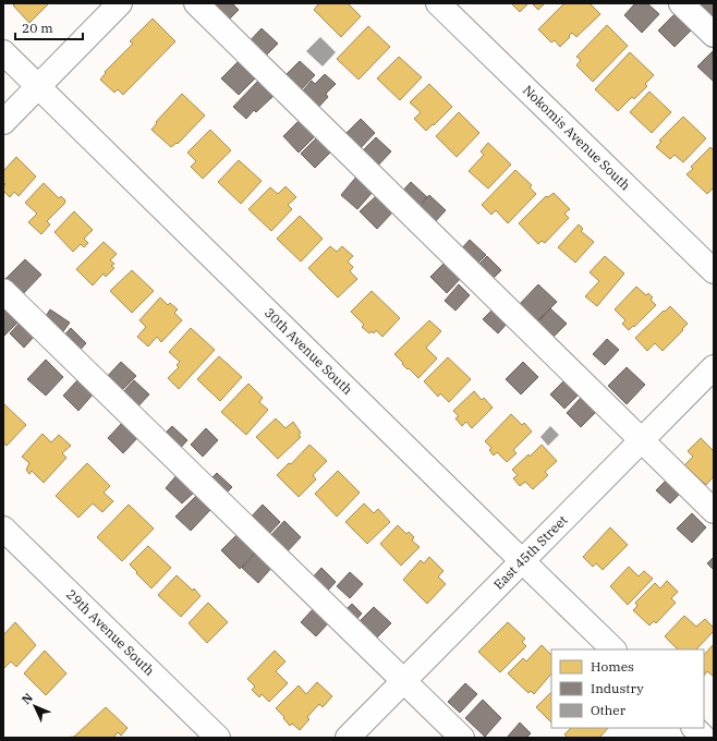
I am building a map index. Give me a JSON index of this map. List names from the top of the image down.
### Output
{
  "streets": {
    "street": [
      "Nokomis Avenue South",
      "30th Avenue South",
      "East 45th Street",
      "29th Avenue South"
    ]
  },
  "crossings": [
    ["30th Avenue South", "East 45th Street"]
  ],
  "legend": ["Homes", "Industry", "Other"],
  "scale_bar": "20 m",
  "north": "top left"
}
